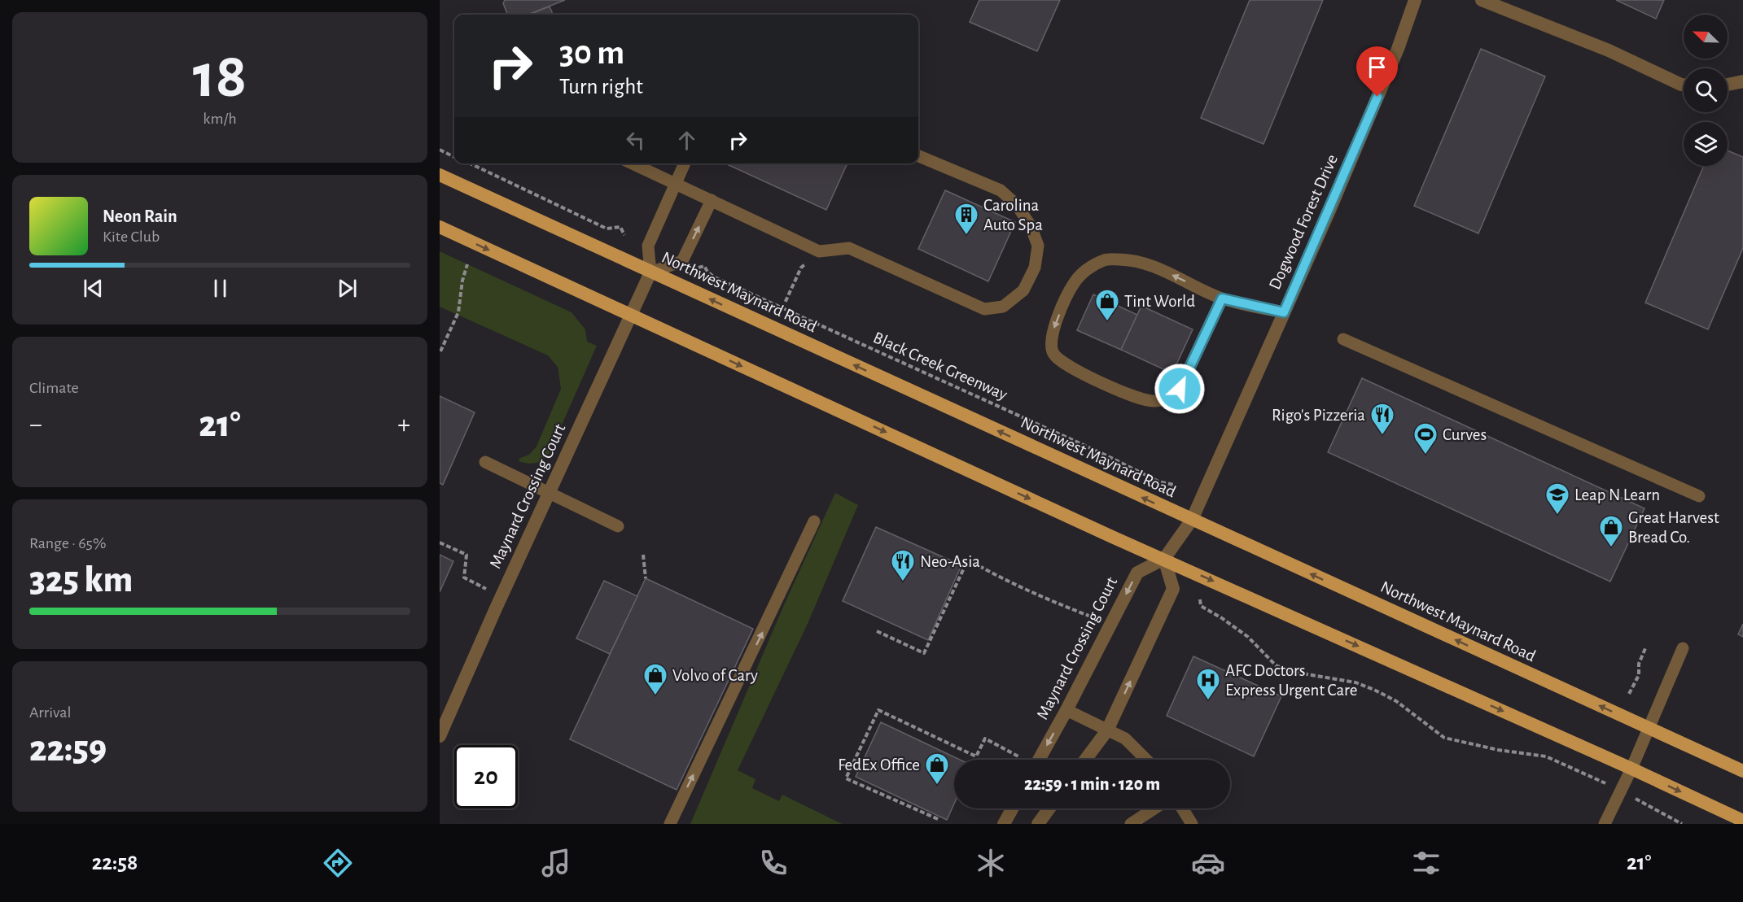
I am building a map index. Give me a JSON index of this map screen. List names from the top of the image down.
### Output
{
  "streets": {
    "main road": ["Northwest Maynard Road"],
    "street": ["Dogwood Forest Drive", "Maynard Crossing Court"],
    "path": ["Black Creek Greenway"]
  },
  "crossings": [
    ["Dogwood Forest Drive", "Northwest Maynard Road"],
    ["Dogwood Forest Drive", "Maynard Crossing Court"],
    ["Northwest Maynard Road", "Maynard Crossing Court"]
  ],
  "places": {
    "building": ["Carolina Auto Spa"],
    "shop": [
      "Tint World",
      "Great Harvest Bread Co.",
      "Volvo of Cary",
      "FedEx Office"
    ],
    "restaurant": ["Rigo's Pizzeria", "Neo-Asia"],
    "sports": ["Curves"],
    "school or university": ["Leap N Learn"],
    "hospital": ["AFC Doctors Express Urgent Care"]
  },
  "north": "top left",
  "page": {
    "tile": [
      ["18", "km/h"],
      "Climate",
      ["Range · 65%", "325 km"],
      ["Arrival", "22:59"]
    ],
    "turn": ["30 m", "Turn right"],
    "song": ["Neon Rain", "Kite Club"],
    "heat": ["−", "21°", "+"],
    "limit": "20",
    "trip": "22:59 · 1 min · 120 m",
    "tabs": ["22:58", "21°"]
  }
}
